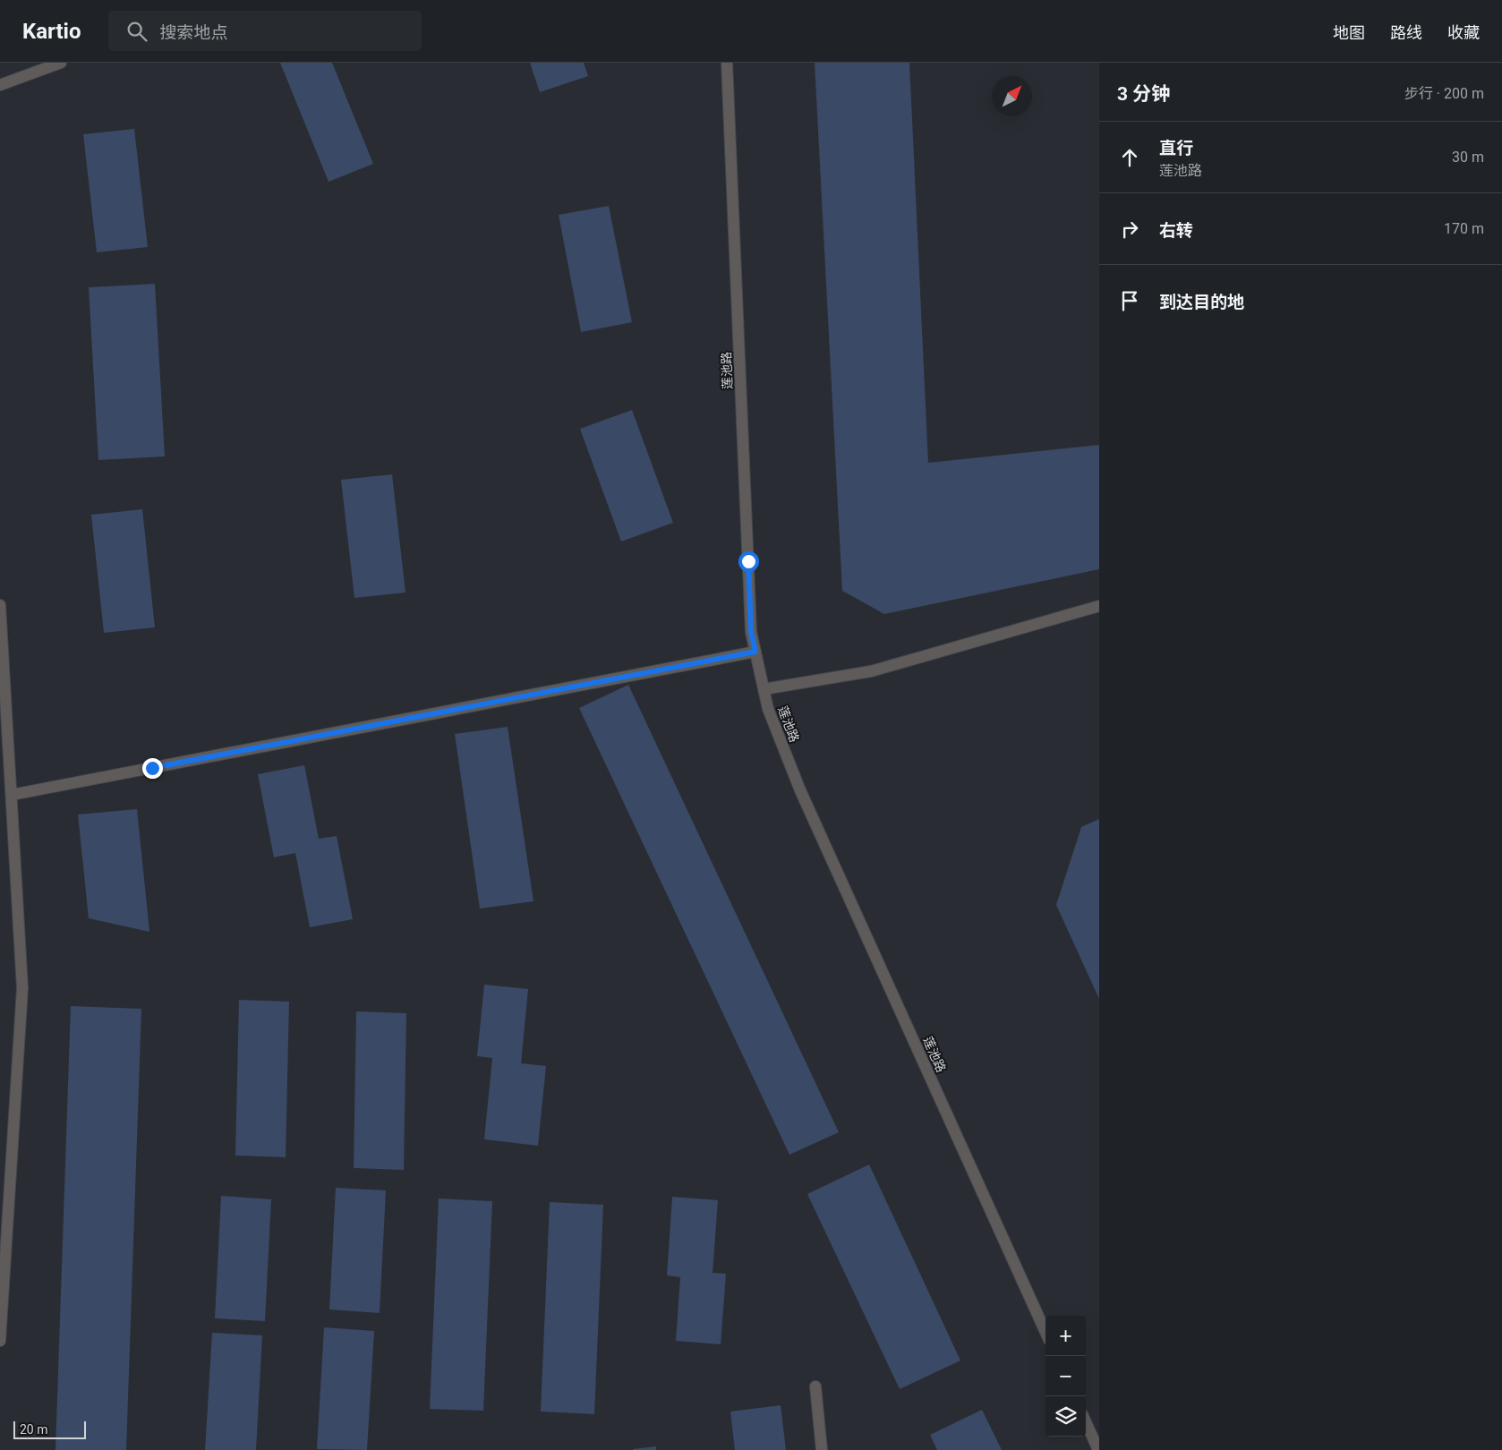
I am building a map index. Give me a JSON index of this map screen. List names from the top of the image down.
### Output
{
  "streets": {
    "street": ["莲池路"]
  },
  "scale_bar": "20 m",
  "north": "top right",
  "page": {
    "header": "Kartio",
    "search": "搜索地点",
    "nav": ["地图", "路线", "收藏"],
    "heading": ["3 分钟", "步行 · 200 m"],
    "list": [
      ["直行", "莲池路", "30 m"],
      ["右转", "170 m"],
      "到达目的地"
    ],
    "map_buttons": ["+", "−"],
    "scale": "20 m"
  }
}
